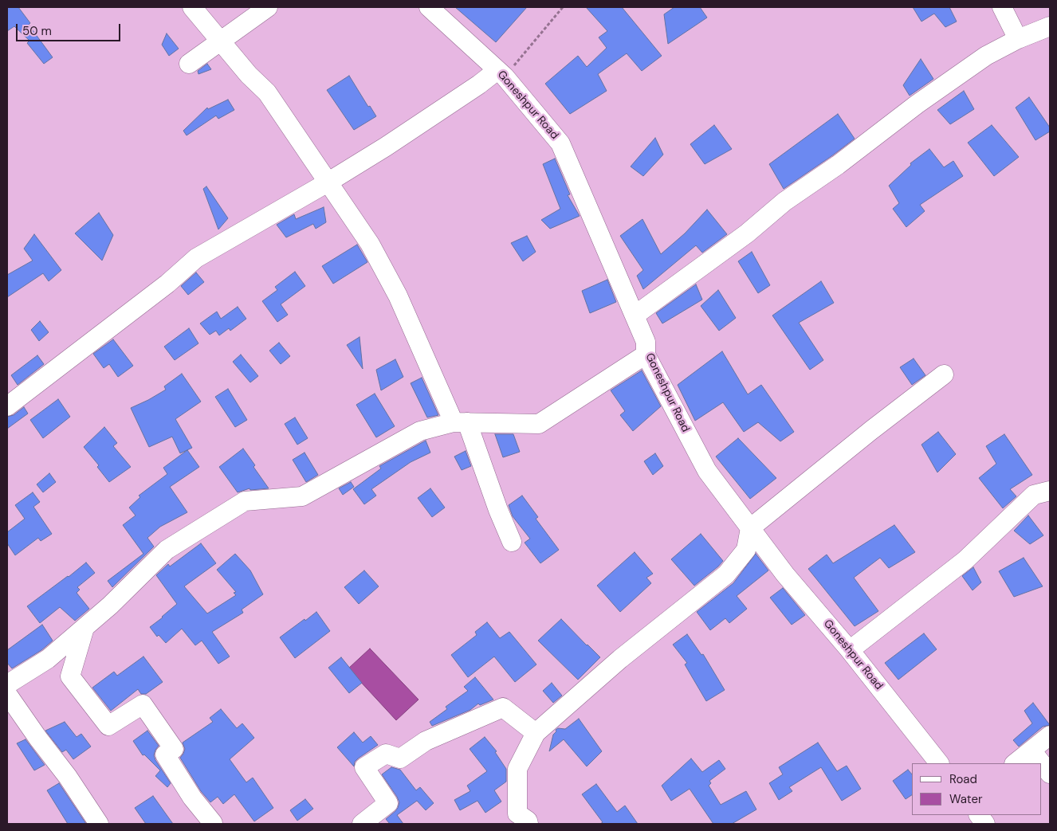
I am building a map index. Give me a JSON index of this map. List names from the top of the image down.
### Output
{
  "streets": {
    "street": ["Goneshpur Road"]
  },
  "legend": ["Road", "Water"],
  "scale_bar": "50 m"
}
